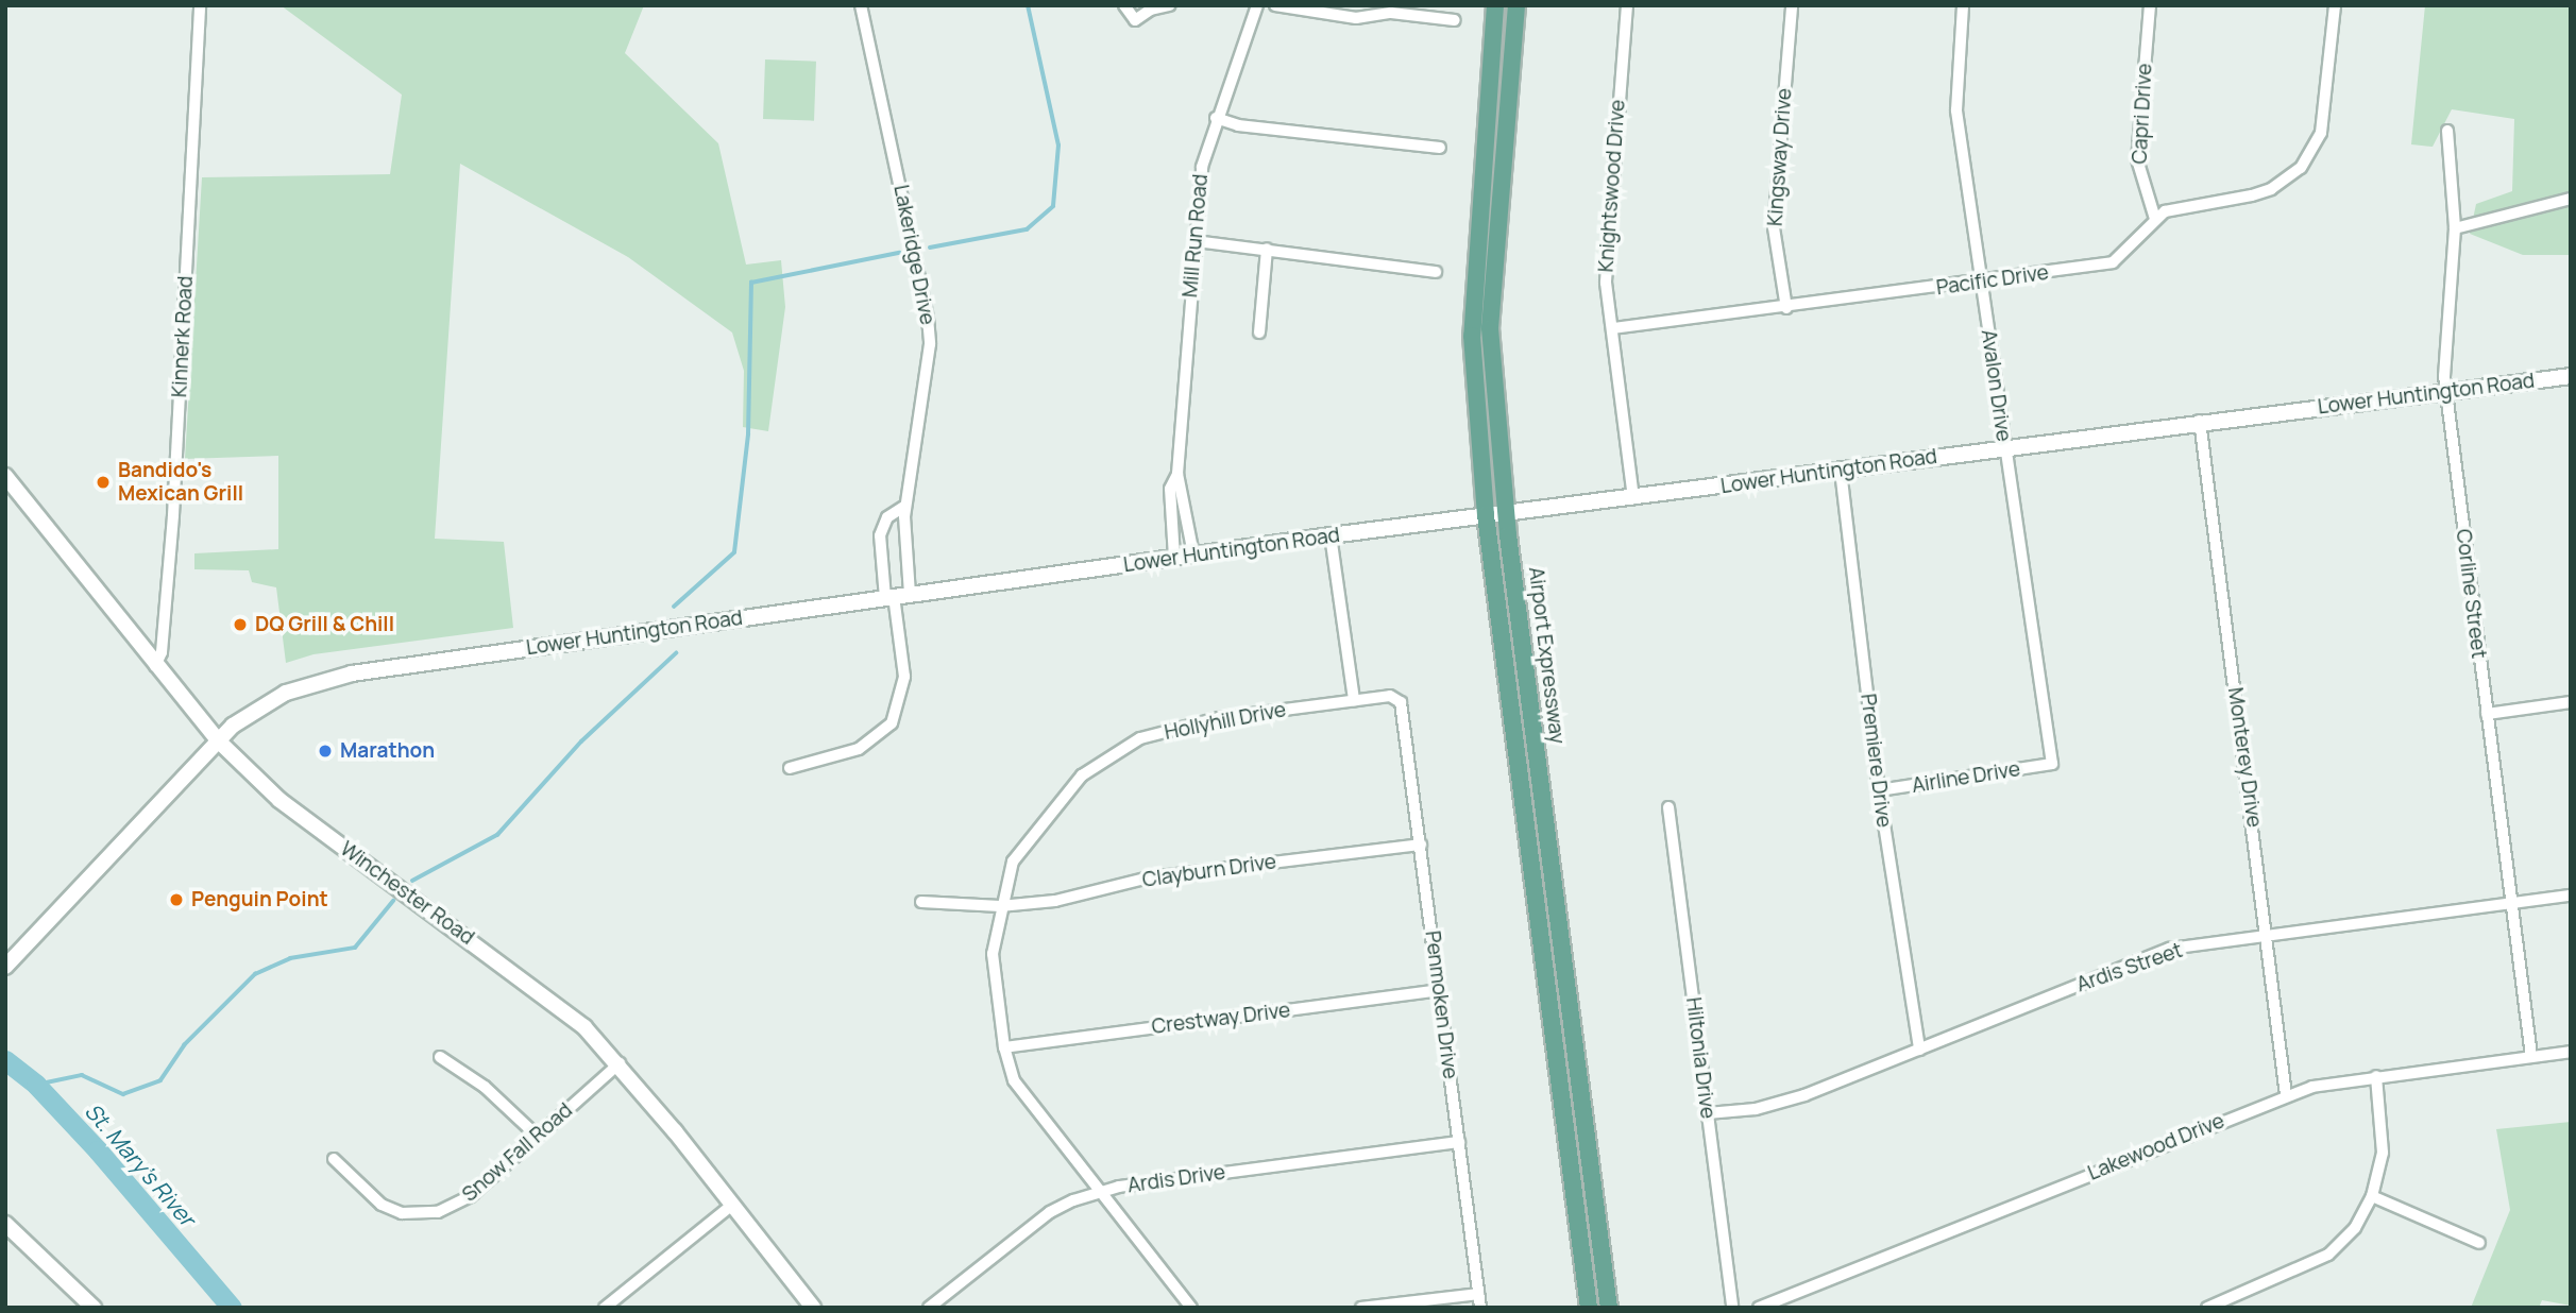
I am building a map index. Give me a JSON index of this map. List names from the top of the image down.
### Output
{
  "streets": {
    "main road": ["Lower Huntington Road", "Airport Expressway", "Winchester Road"],
    "street": [
      "Capri Drive",
      "Kingsway Drive",
      "Knightswood Drive",
      "Mill Run Road",
      "Lakeridge Drive",
      "Pacific Drive",
      "Kinnerk Road",
      "Avalon Drive",
      "Corline Street",
      "Hollyhill Drive",
      "Monterey Drive",
      "Premiere Drive",
      "Airline Drive",
      "Clayburn Drive",
      "Ardis Street",
      "Penmoken Drive",
      "Crestway Drive",
      "Hiltonia Drive",
      "Lakewood Drive",
      "Snow Fall Road",
      "Ardis Drive"
    ]
  },
  "crossings": [
    ["Capri Drive", "Pacific Drive"],
    ["Kingsway Drive", "Pacific Drive"],
    ["Knightswood Drive", "Pacific Drive"],
    ["Knightswood Drive", "Lower Huntington Road"],
    ["Mill Run Road", "Lower Huntington Road"],
    ["Lakeridge Drive", "Lower Huntington Road"],
    ["Pacific Drive", "Avalon Drive"],
    ["Kinnerk Road", "Winchester Road"],
    ["Avalon Drive", "Lower Huntington Road"],
    ["Avalon Drive", "Airline Drive"],
    ["Lower Huntington Road", "Corline Street"],
    ["Lower Huntington Road", "Airport Expressway"],
    ["Lower Huntington Road", "Monterey Drive"],
    ["Lower Huntington Road", "Premiere Drive"],
    ["Lower Huntington Road", "Winchester Road"],
    ["Corline Street", "Ardis Street"],
    ["Corline Street", "Lakewood Drive"],
    ["Hollyhill Drive", "Clayburn Drive"],
    ["Hollyhill Drive", "Penmoken Drive"],
    ["Hollyhill Drive", "Crestway Drive"],
    ["Hollyhill Drive", "Ardis Drive"],
    ["Monterey Drive", "Ardis Street"],
    ["Monterey Drive", "Lakewood Drive"],
    ["Premiere Drive", "Airline Drive"],
    ["Premiere Drive", "Ardis Street"],
    ["Clayburn Drive", "Penmoken Drive"],
    ["Winchester Road", "Snow Fall Road"],
    ["Ardis Street", "Hiltonia Drive"],
    ["Penmoken Drive", "Crestway Drive"],
    ["Penmoken Drive", "Ardis Drive"]
  ],
  "water": ["St. Mary's River"],
  "places": [
    "Bandido's Mexican Grill",
    "DQ Grill & Chill",
    "Marathon",
    "Penguin Point"
  ]
}
